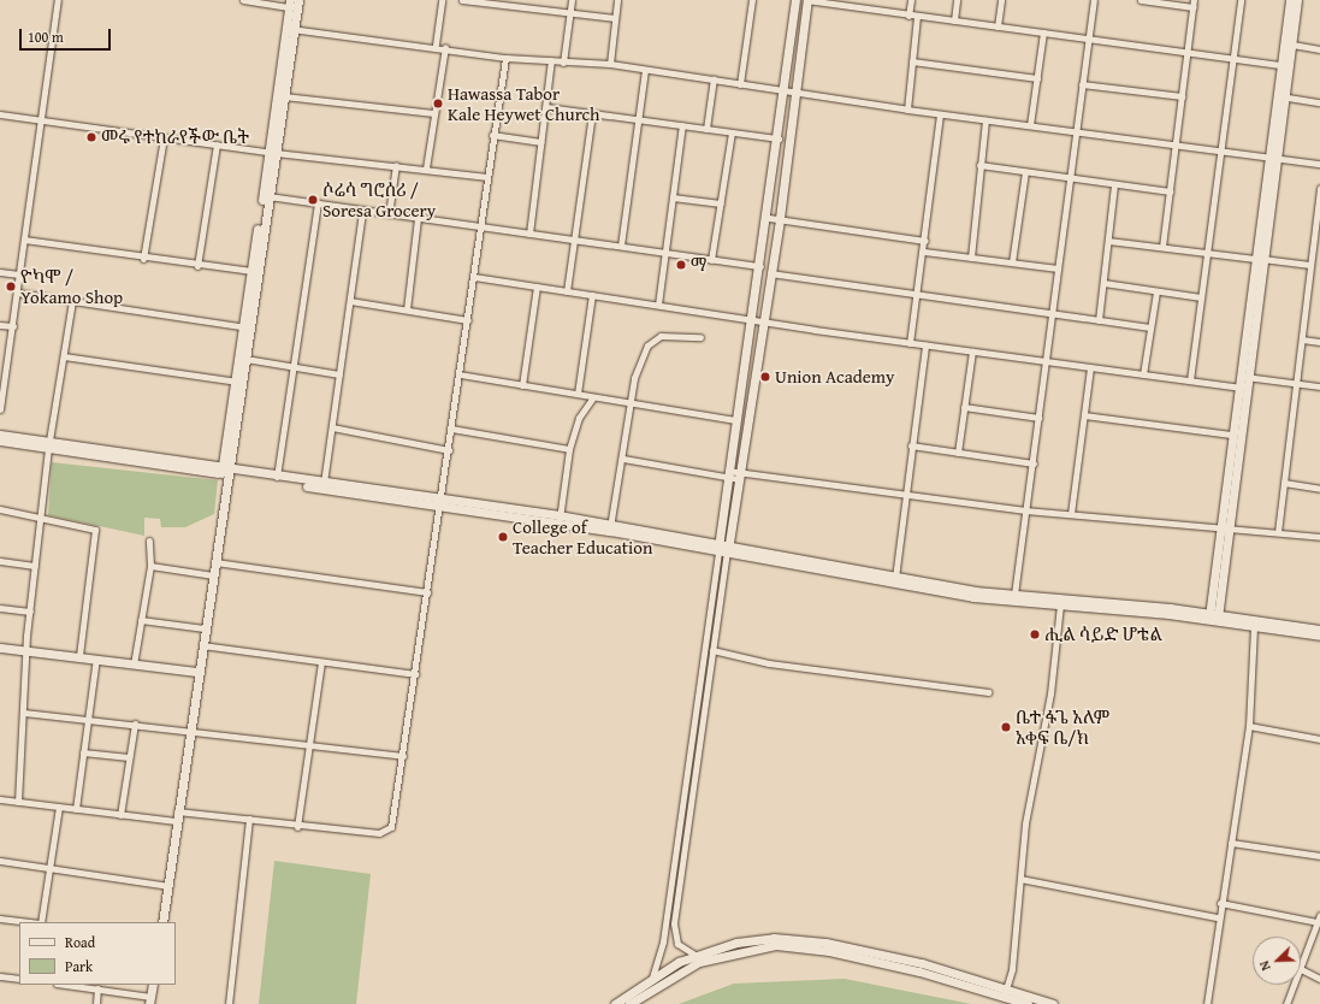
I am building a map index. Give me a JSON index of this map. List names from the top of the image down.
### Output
{
  "places": [
    "Hawassa Tabor Kale Heywet Church",
    "መሩ የተከራየችው ቤት",
    "ሶሬሳ ግሮሰሪ / Soresa Grocery",
    "ማ",
    "ዮካሞ / Yokamo Shop",
    "Union Academy",
    "College of Teacher Education",
    "ሒል ሳይድ ሆቴል",
    "ቤተ ፋጌ አለም አቀፍ ቤ/ክ"
  ],
  "legend": ["Road", "Park"],
  "scale_bar": "100 m",
  "north": "bottom left"
}
